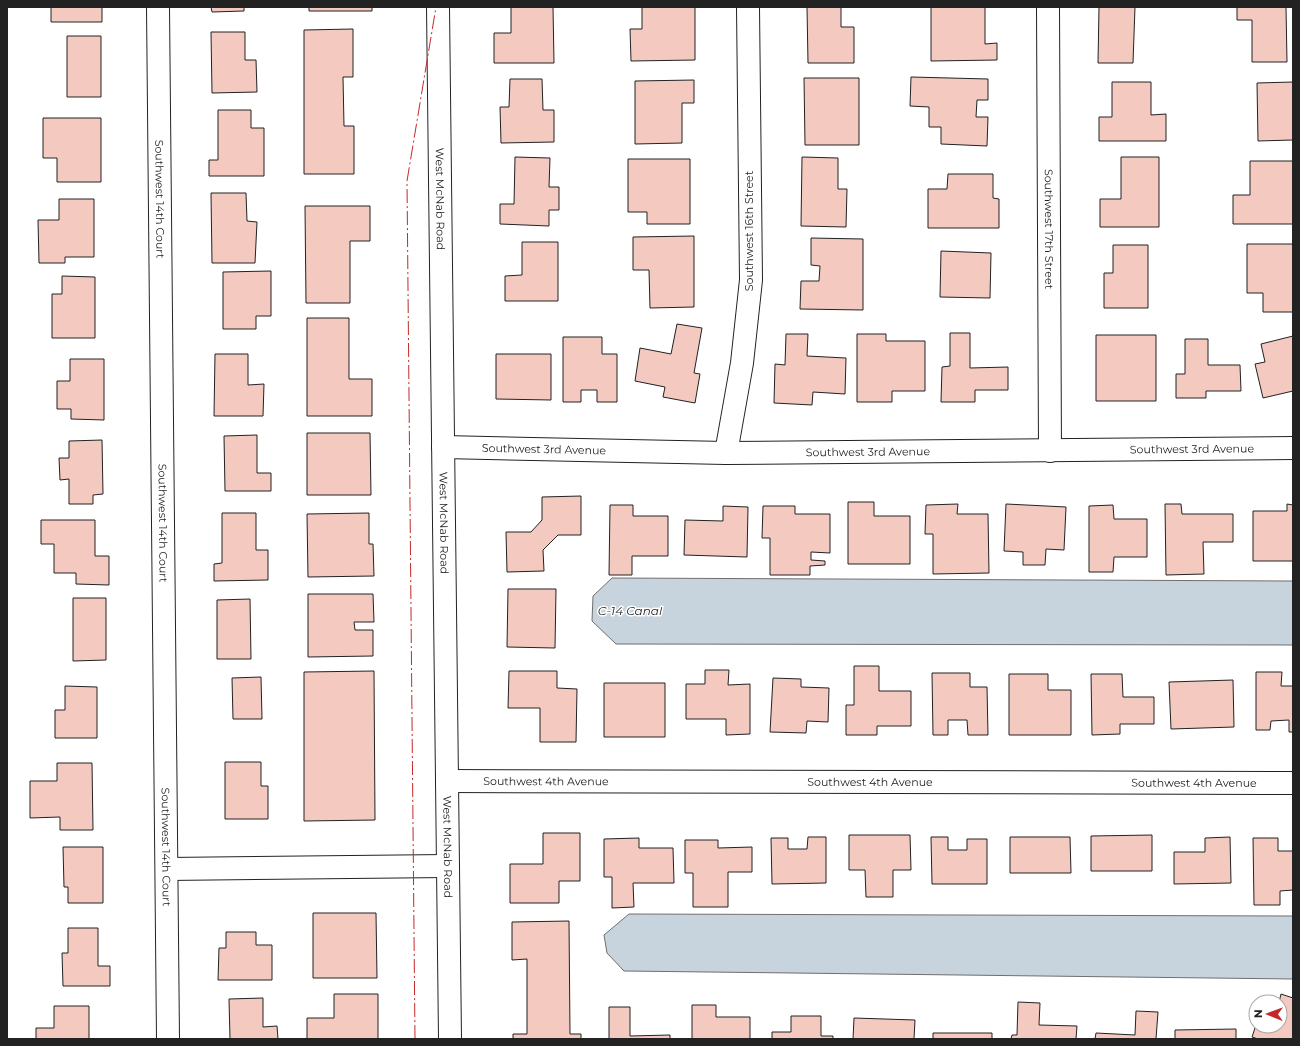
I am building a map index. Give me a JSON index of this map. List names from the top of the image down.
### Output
{
  "streets": {
    "street": [
      "Southwest 14th Court",
      "West McNab Road",
      "Southwest 17th Street",
      "Southwest 16th Street",
      "Southwest 3rd Avenue",
      "Southwest 4th Avenue"
    ]
  },
  "crossings": [
    ["West McNab Road", "Southwest 3rd Avenue"],
    ["West McNab Road", "Southwest 4th Avenue"],
    ["Southwest 17th Street", "Southwest 3rd Avenue"],
    ["Southwest 16th Street", "Southwest 3rd Avenue"]
  ],
  "water": ["C-14 Canal"],
  "north": "left"
}
